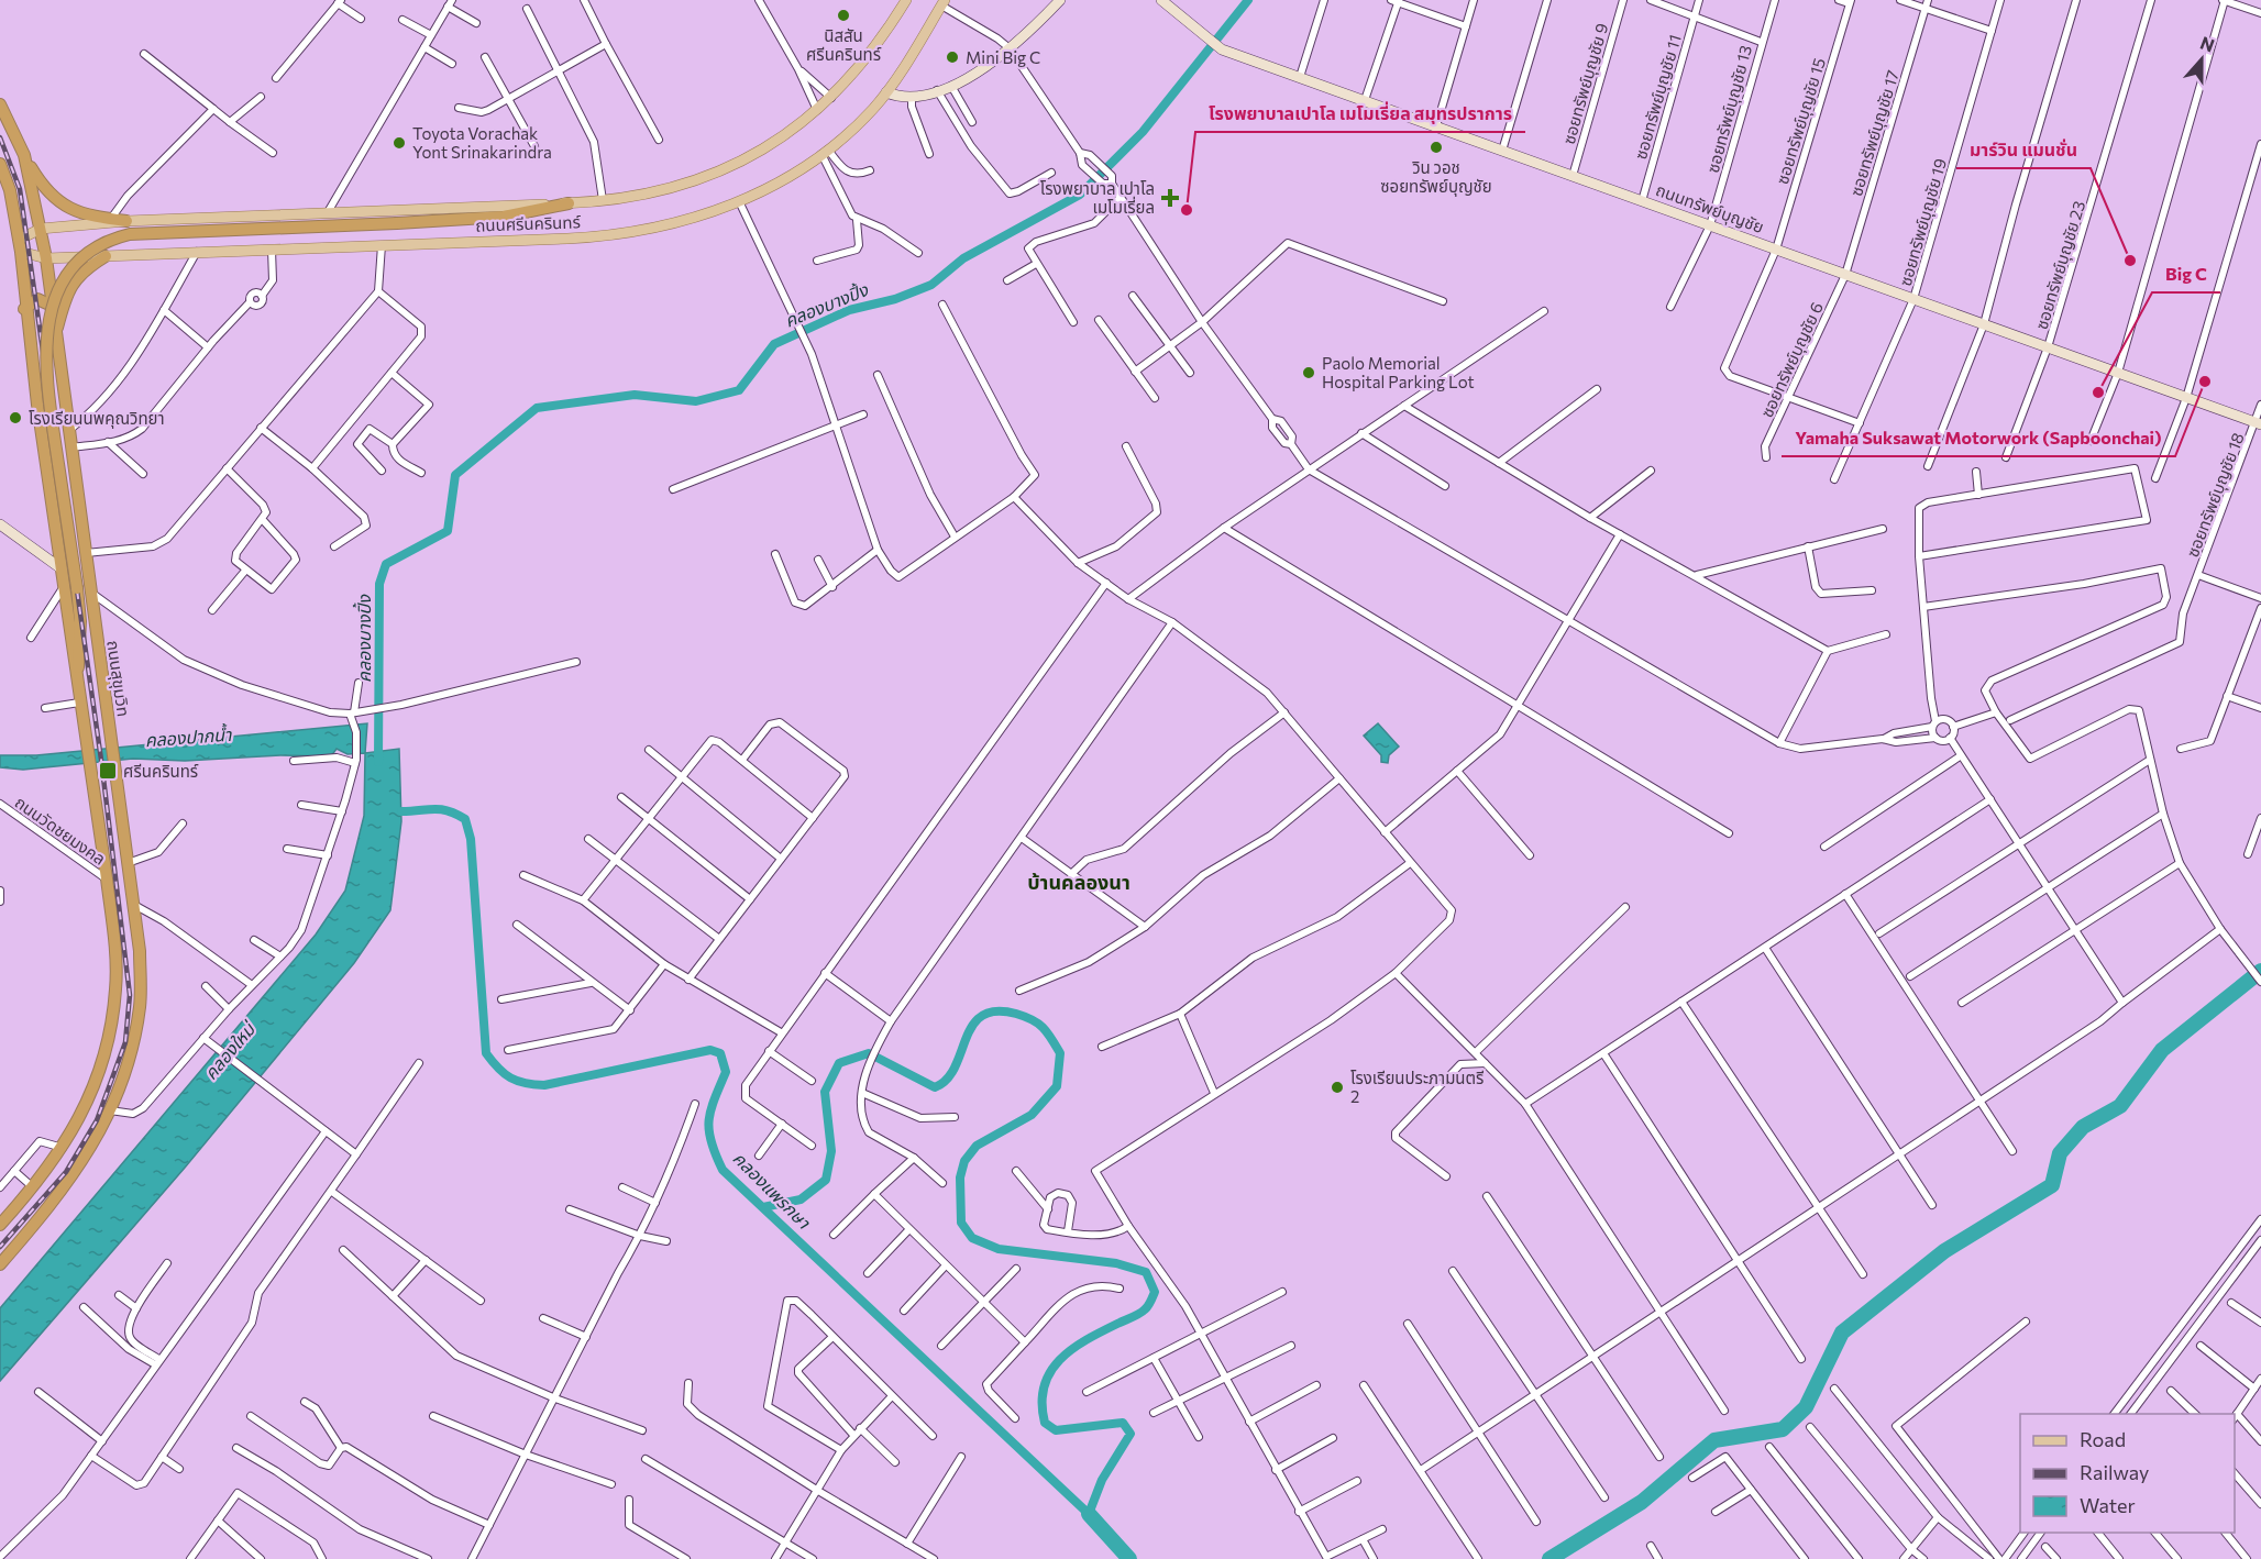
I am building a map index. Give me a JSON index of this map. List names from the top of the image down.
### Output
{
  "streets": {
    "highway": ["ถนนสุขุมวิท"],
    "main road": ["ถนนศรีนครินทร์"],
    "street": [
      "ซอยทรัพย์บุญชัย 9",
      "ซอยทรัพย์บุญชัย 11",
      "ซอยทรัพย์บุญชัย 13",
      "ซอยทรัพย์บุญชัย 15",
      "ซอยทรัพย์บุญชัย 17",
      "ถนนทรัพย์บุญชัย",
      "ซอยทรัพย์บุญชัย 19",
      "ซอยทรัพย์บุญชัย 23",
      "ซอยทรัพย์บุญชัย 6",
      "ซอยทรัพย์บุญชัย 18",
      "ถนนวัดชยมงคล"
    ]
  },
  "crossings": [
    ["ซอยทรัพย์บุญชัย 9", "ถนนทรัพย์บุญชัย"],
    ["ซอยทรัพย์บุญชัย 11", "ถนนทรัพย์บุญชัย"],
    ["ซอยทรัพย์บุญชัย 13", "ถนนทรัพย์บุญชัย"],
    ["ซอยทรัพย์บุญชัย 15", "ถนนทรัพย์บุญชัย"],
    ["ซอยทรัพย์บุญชัย 15", "ซอยทรัพย์บุญชัย 6"],
    ["ซอยทรัพย์บุญชัย 17", "ถนนทรัพย์บุญชัย"],
    ["ซอยทรัพย์บุญชัย 17", "ซอยทรัพย์บุญชัย 6"],
    ["ถนนทรัพย์บุญชัย", "ซอยทรัพย์บุญชัย 19"],
    ["ถนนทรัพย์บุญชัย", "ซอยทรัพย์บุญชัย 23"],
    ["ถนนทรัพย์บุญชัย", "ซอยทรัพย์บุญชัย 6"],
    ["ถนนทรัพย์บุญชัย", "ซอยทรัพย์บุญชัย 18"],
    ["ถนนศรีนครินทร์", "ถนนสุขุมวิท"]
  ],
  "districts": ["บ้านคลองนา"],
  "water": [
    "คลองบางปิ้ง",
    "คลองปากน้ำ",
    "คลองใหม่",
    "คลองแพรกษา"
  ],
  "places": {
    "other": [
      "นิสสัน ศรีนครินทร์",
      "Mini Big C",
      "Toyota Vorachak Yont Srinakarindra",
      "วิน วอช ซอยทรัพย์บุญชัย",
      "โรงพยาบาลเปาโล เมโมเรี่ยล สมุทรปราการ",
      "มาร์วิน แมนชั่น",
      "Paolo Memorial Hospital Parking Lot",
      "Yamaha Suksawat Motorwork (Sapboonchai)",
      "Big C",
      "โรงเรียนนพคุณวิทยา",
      "โรงเรียนประภามนตรี 2"
    ],
    "health": ["โรงพยาบาล เปาโล เมโมเรี่ยล"],
    "transit": ["ศรีนครินทร์"]
  },
  "legend": ["Road", "Railway", "Water"],
  "north": "top"
}
